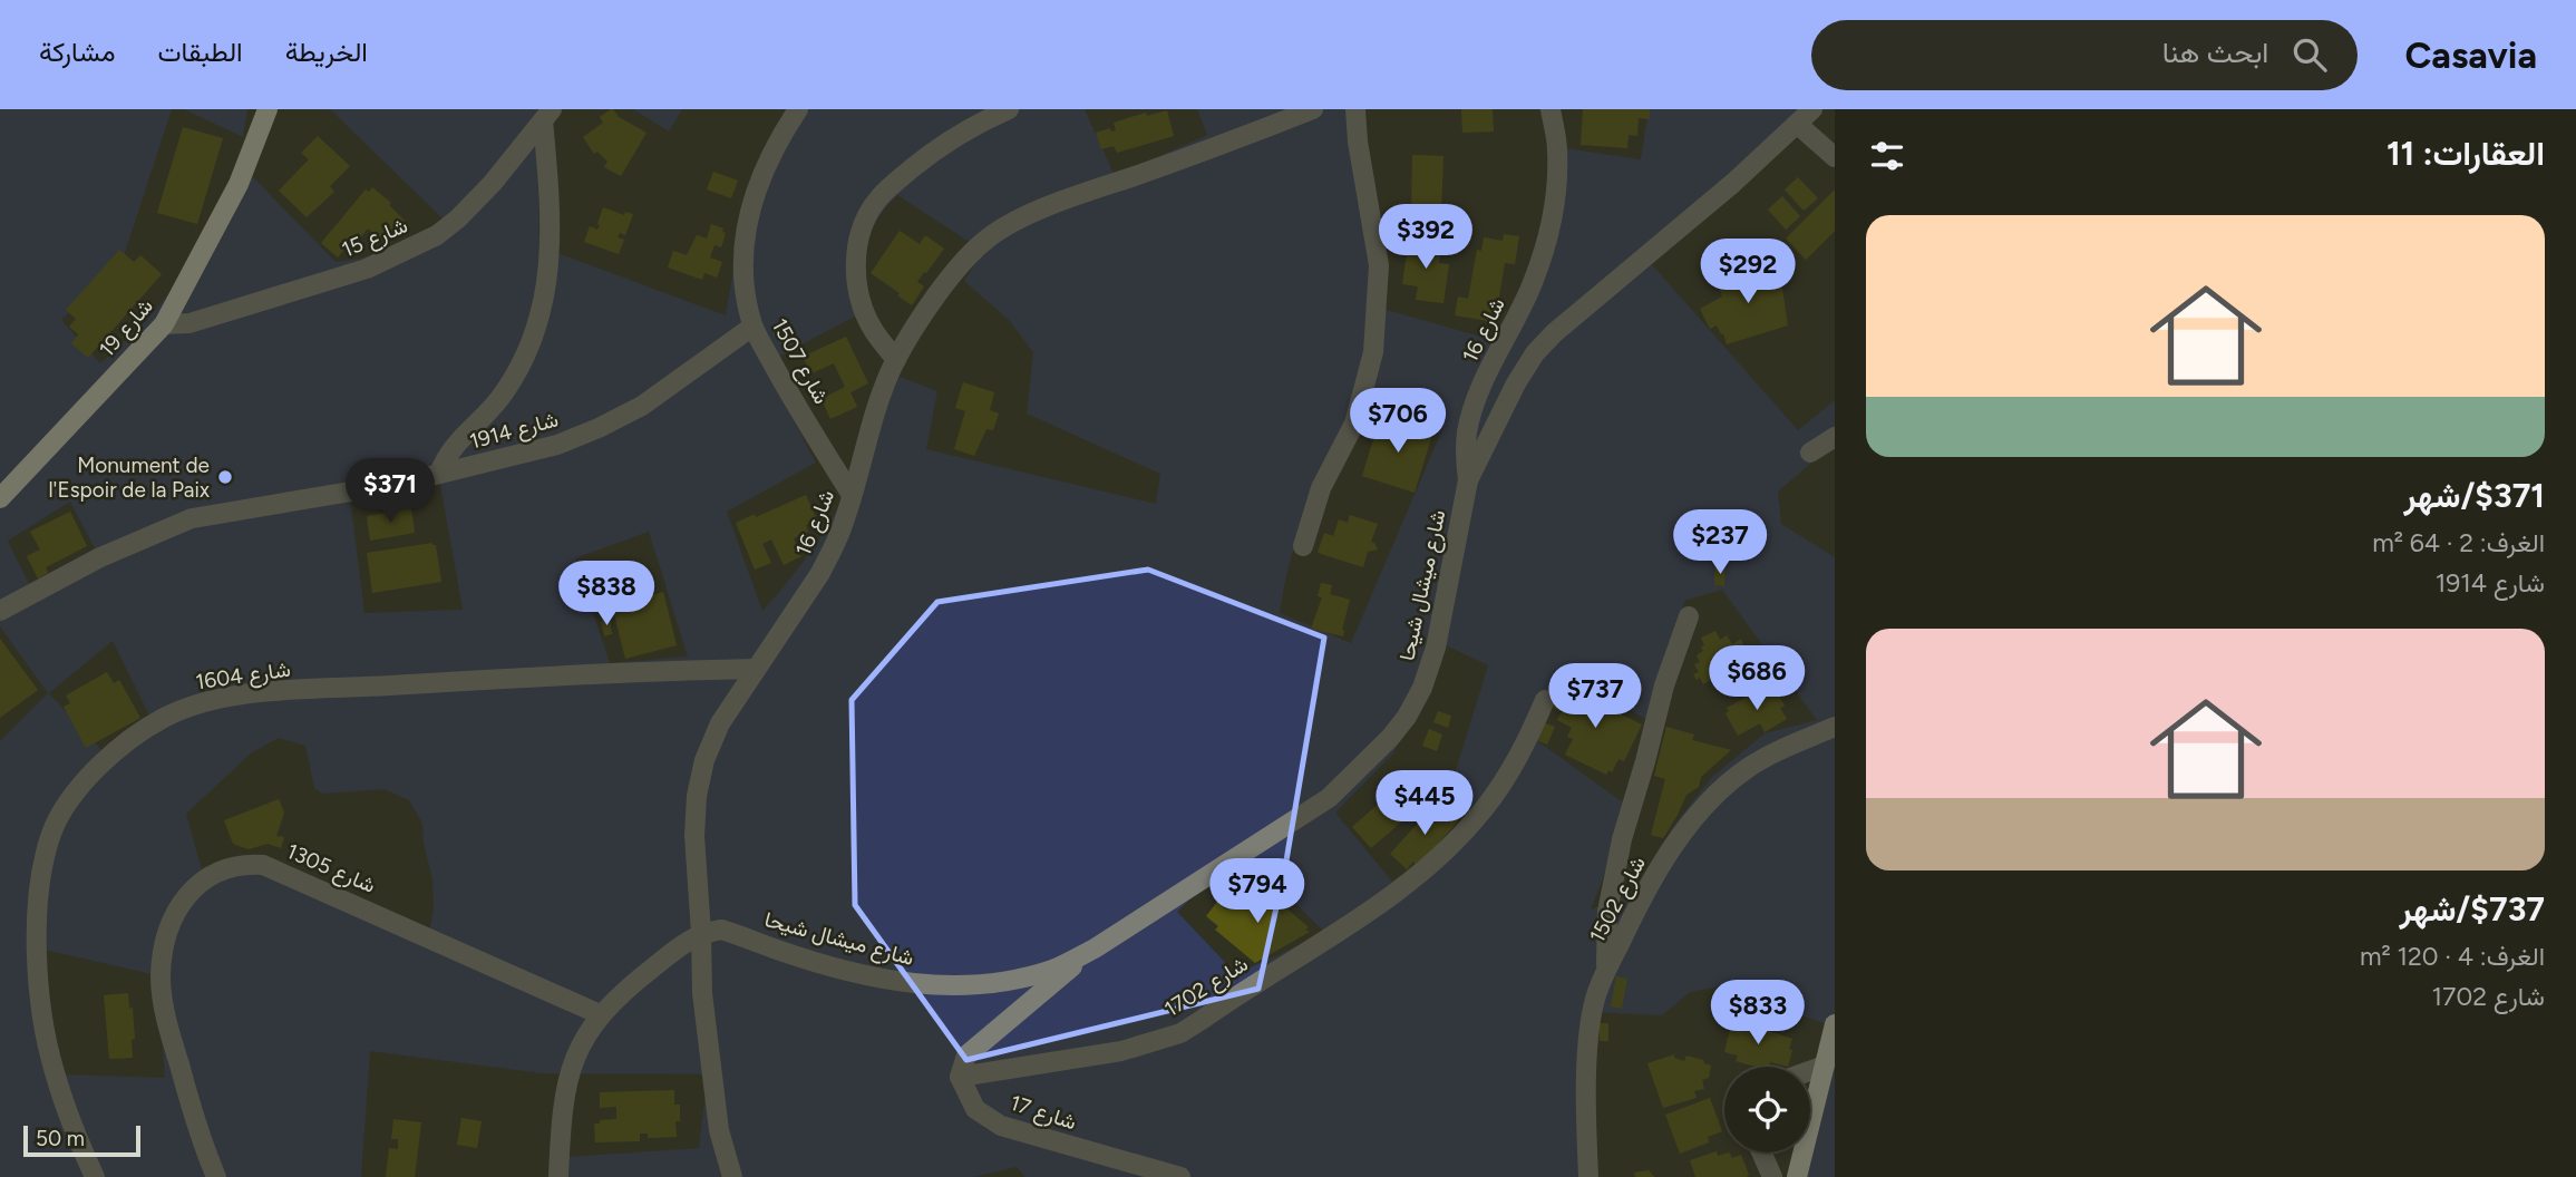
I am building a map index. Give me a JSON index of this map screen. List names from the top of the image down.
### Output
{
  "streets": {
    "main road": ["شارع 19"],
    "street": [
      "شارع 15",
      "شارع 16",
      "شارع 1507",
      "شارع 1914",
      "شارع ميشال شيحا",
      "شارع 1604",
      "شارع 1305",
      "شارع 1502",
      "شارع 1702",
      "شارع 17"
    ]
  },
  "crossings": [
    ["شارع 15", "شارع 19"],
    ["شارع 16", "شارع 1507"],
    ["شارع 16", "شارع ميشال شيحا"],
    ["شارع 16", "شارع 1604"],
    ["شارع 1507", "شارع 1914"],
    ["شارع 1702", "شارع 17"]
  ],
  "places": ["Monument de l'Espoir de la Paix"],
  "scale_bar": "50 m",
  "page": {
    "header": "Casavia",
    "search": "ابحث هنا",
    "nav": ["الخريطة", "الطبقات", "مشاركة"],
    "heading": "العقارات: 11",
    "list": [
      {
        "name": "$371/شهر",
        "note": "الغرف: 2 · 64 m² · شارع 1914"
      },
      {
        "name": "$737/شهر",
        "note": "الغرف: 4 · 120 m² · شارع 1702"
      }
    ],
    "price": [
      "$392",
      "$292",
      "$706",
      "$371",
      "$237",
      "$838",
      "$686",
      "$737",
      "$445",
      "$794",
      "$833"
    ],
    "scale": "50 m"
  }
}
